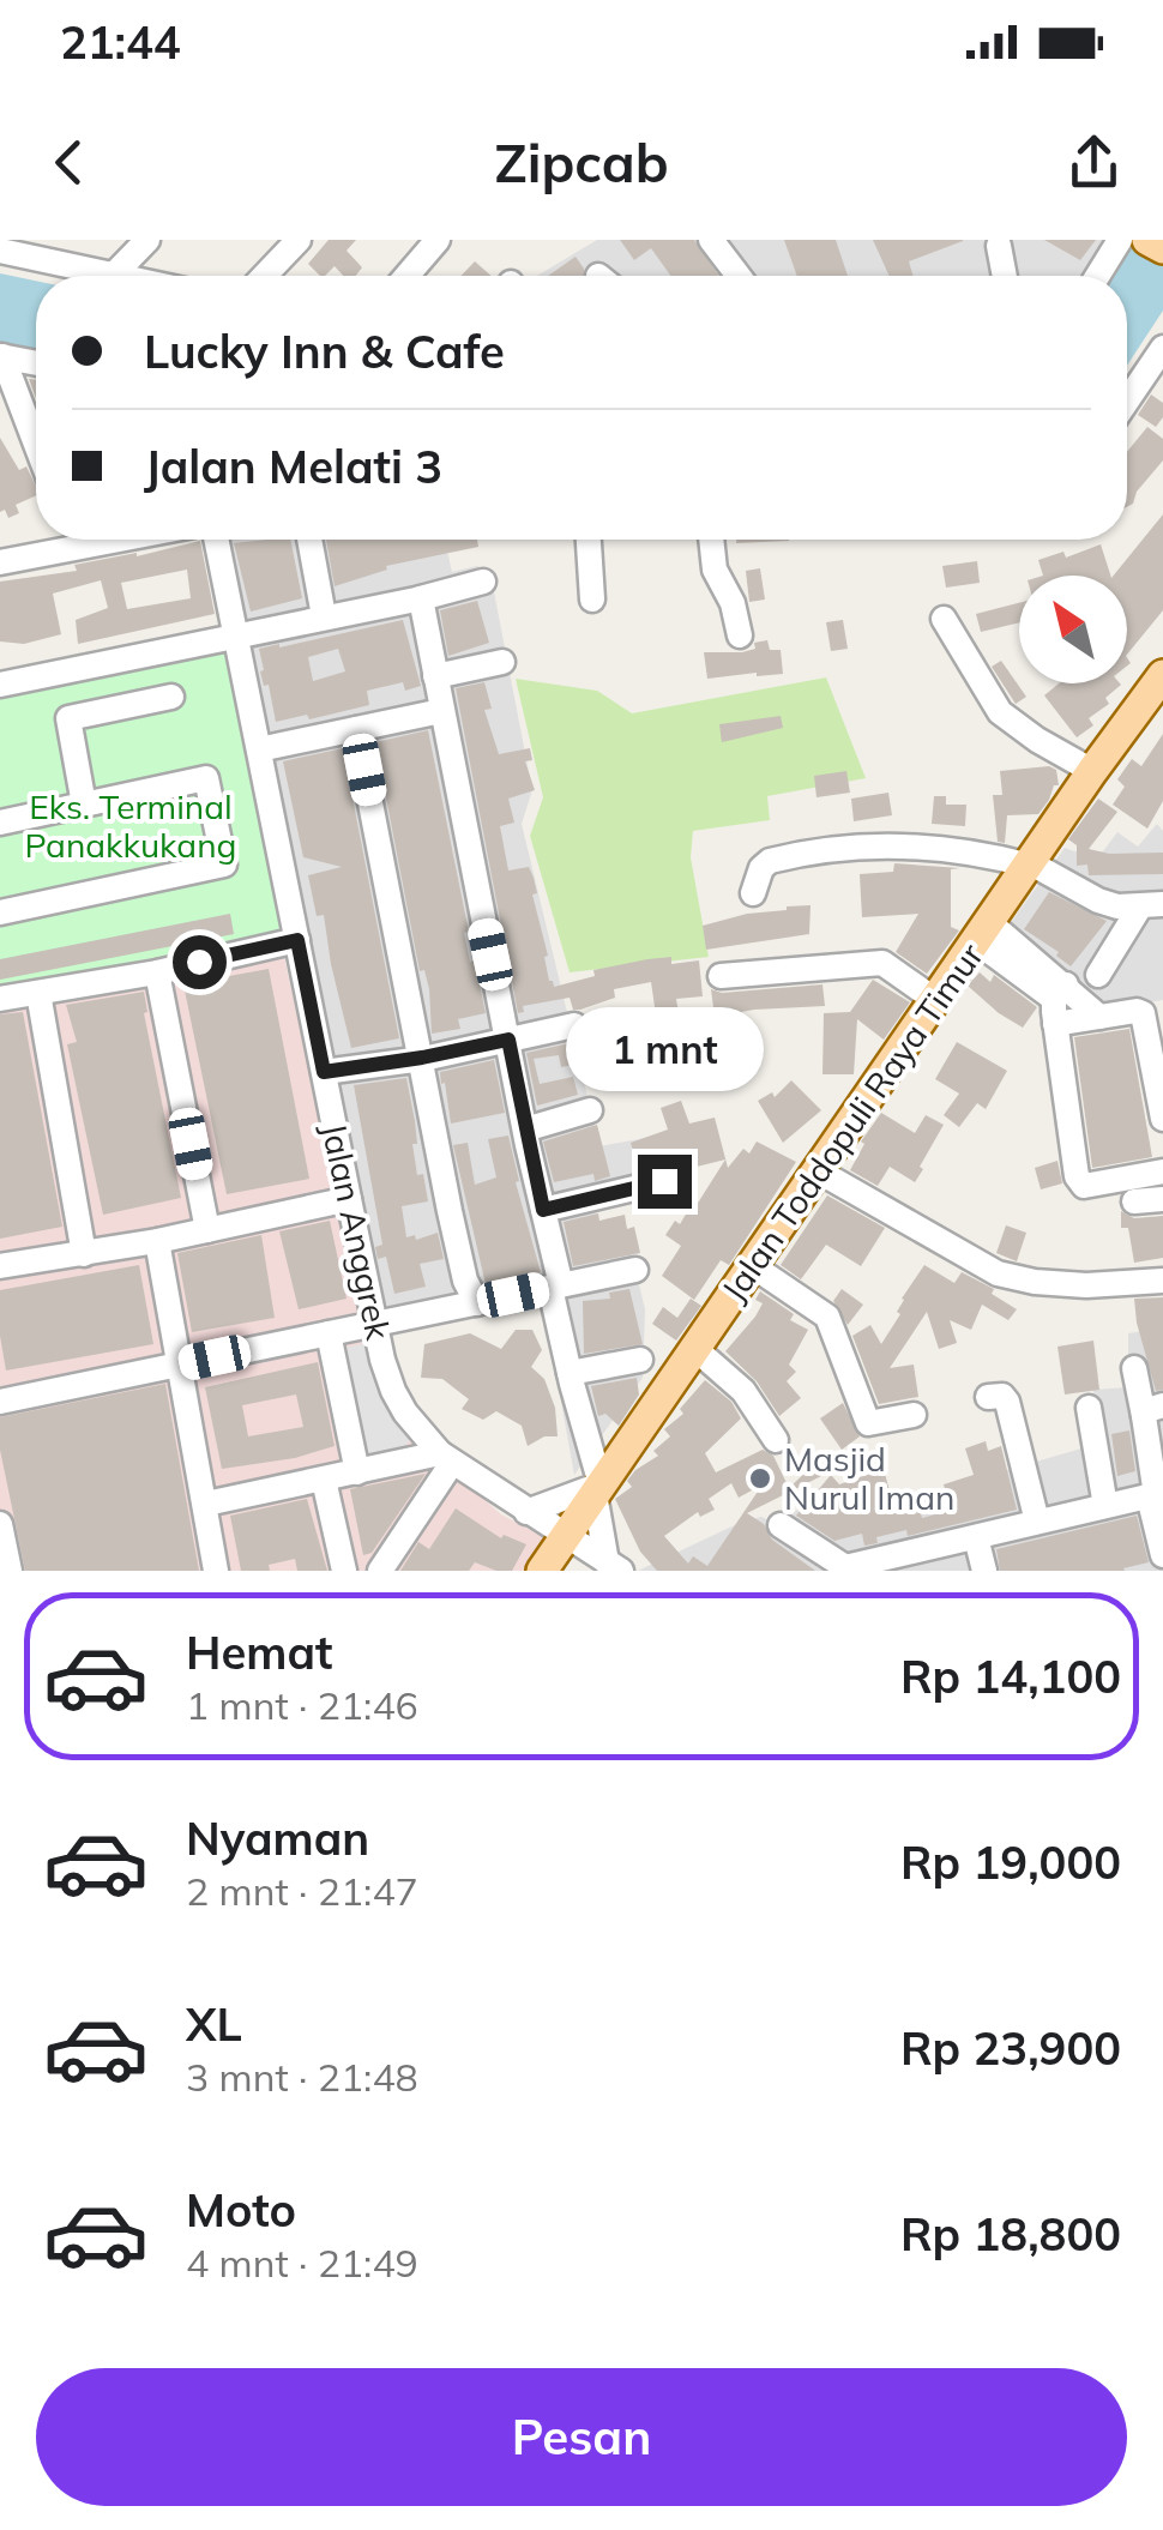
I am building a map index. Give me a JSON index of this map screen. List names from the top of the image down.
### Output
{
  "streets": {
    "main road": ["Jalan Toddopuli Raya Timur"],
    "street": ["Jalan Anggrek"]
  },
  "crossings": [
    ["Jalan Toddopuli Raya Timur", "Jalan Anggrek"]
  ],
  "parks": ["Eks. Terminal Panakkukang"],
  "places": ["Masjid Nurul Iman"],
  "north": "top left",
  "page": {
    "status": "21:44",
    "header": "Zipcab",
    "banner": ["Lucky Inn & Cafe", "Jalan Melati 3"],
    "bubble": "1 mnt",
    "list": [
      {
        "name": "Hemat",
        "note": "1 mnt · 21:46",
        "value": "Rp 14,100"
      },
      {
        "name": "Nyaman",
        "note": "2 mnt · 21:47",
        "value": "Rp 19,000"
      },
      {
        "name": "XL",
        "note": "3 mnt · 21:48",
        "value": "Rp 23,900"
      },
      {
        "name": "Moto",
        "note": "4 mnt · 21:49",
        "value": "Rp 18,800"
      }
    ],
    "buttons": "Pesan"
  }
}
